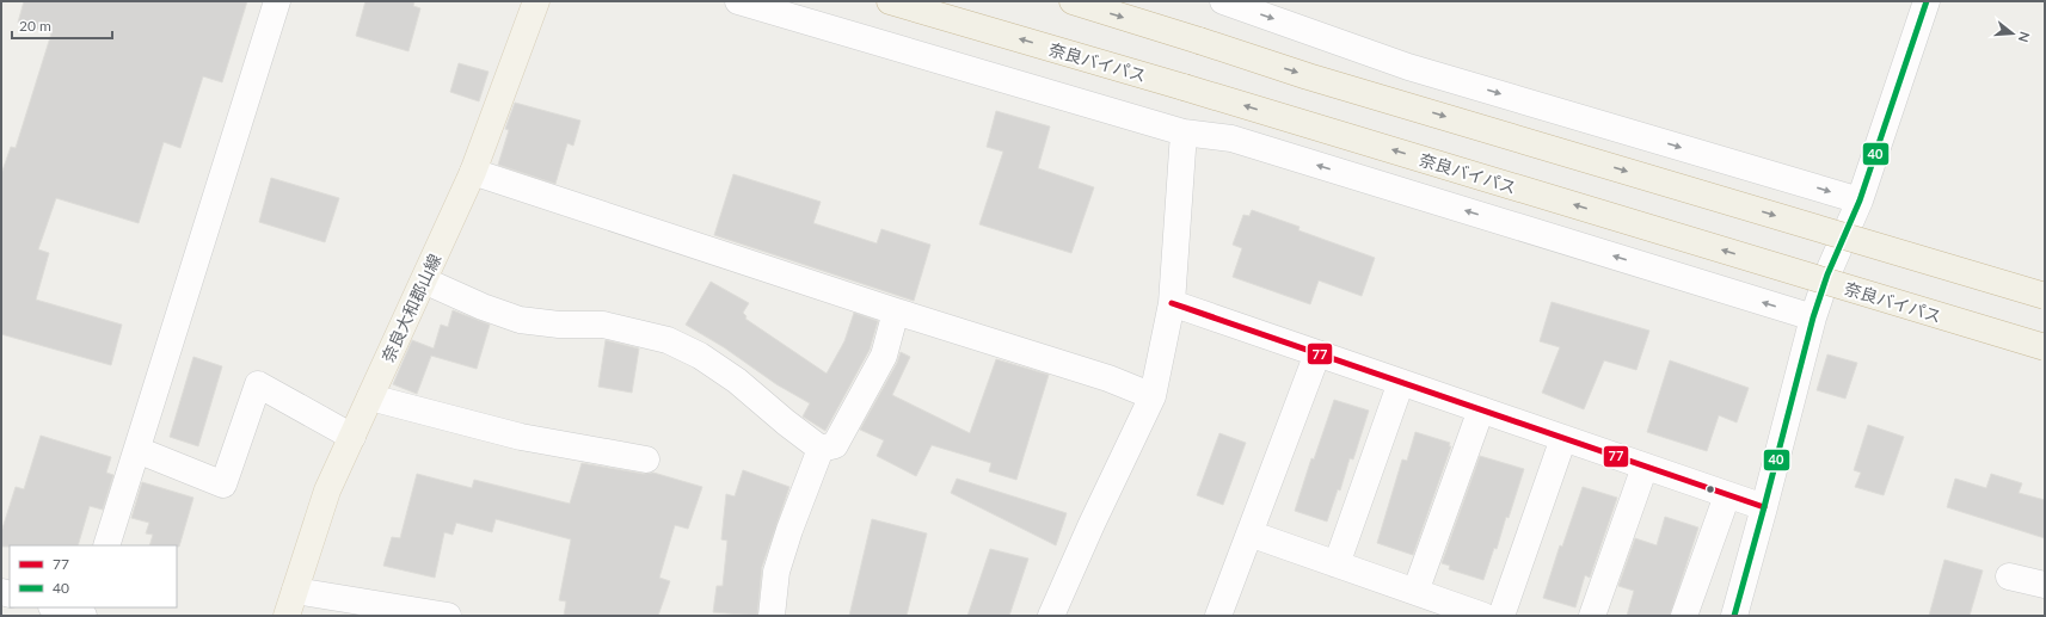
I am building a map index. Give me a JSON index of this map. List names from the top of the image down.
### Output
{
  "streets": {
    "highway": ["奈良バイパス"],
    "main road": ["奈良大和郡山線"]
  },
  "lines": ["transit line 40", "transit line 77"],
  "legend": ["77", "40"],
  "scale_bar": "20 m",
  "north": "right"
}
